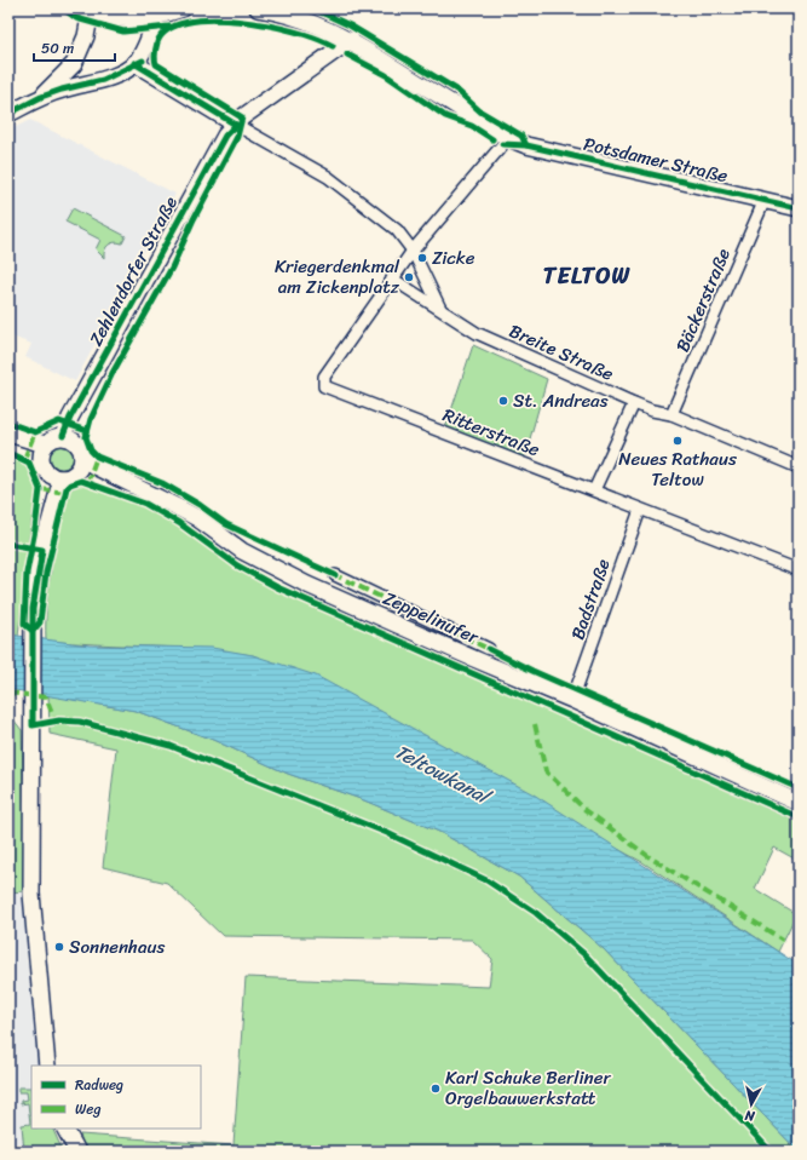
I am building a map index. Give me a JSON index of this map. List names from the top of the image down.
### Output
{
  "streets": {
    "main road": ["Potsdamer Straße", "Zehlendorfer Straße", "Zeppelinufer"],
    "street": [
      "Bäckerstraße",
      "Breite Straße",
      "Ritterstraße",
      "Badstraße"
    ]
  },
  "crossings": [
    ["Potsdamer Straße", "Zehlendorfer Straße"],
    ["Potsdamer Straße", "Bäckerstraße"],
    ["Potsdamer Straße", "Ritterstraße"],
    ["Zehlendorfer Straße", "Breite Straße"],
    ["Zehlendorfer Straße", "Zeppelinufer"],
    ["Bäckerstraße", "Breite Straße"],
    ["Breite Straße", "Ritterstraße"],
    ["Ritterstraße", "Badstraße"],
    ["Badstraße", "Zeppelinufer"]
  ],
  "districts": ["TELTOW"],
  "water": ["Teltowkanal"],
  "places": [
    "Zicke",
    "Kriegerdenkmal am Zickenplatz",
    "St. Andreas",
    "Neues Rathaus Teltow",
    "Sonnenhaus",
    "Karl Schuke Berliner Orgelbauwerkstatt"
  ],
  "legend": ["Radweg", "Weg"],
  "scale_bar": "50 m",
  "north": "bottom"
}
